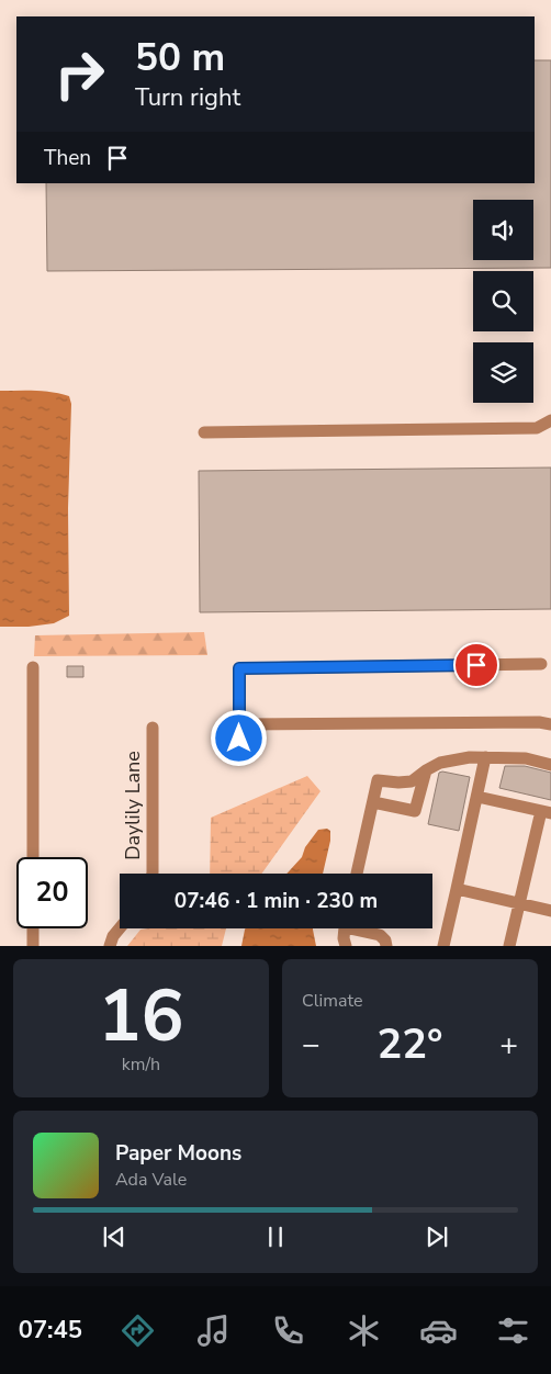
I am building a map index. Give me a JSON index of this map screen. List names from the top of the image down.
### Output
{
  "streets": {
    "street": ["Daylily Lane"]
  },
  "page": {
    "turn": ["50 m", "Turn right"],
    "then": "Then",
    "limit": "20",
    "trip": "07:46 · 1 min · 230 m",
    "tile": [
      ["16", "km/h"],
      "Climate"
    ],
    "heat": ["−", "22°", "+"],
    "song": ["Paper Moons", "Ada Vale"],
    "tabs": "07:45"
  }
}
